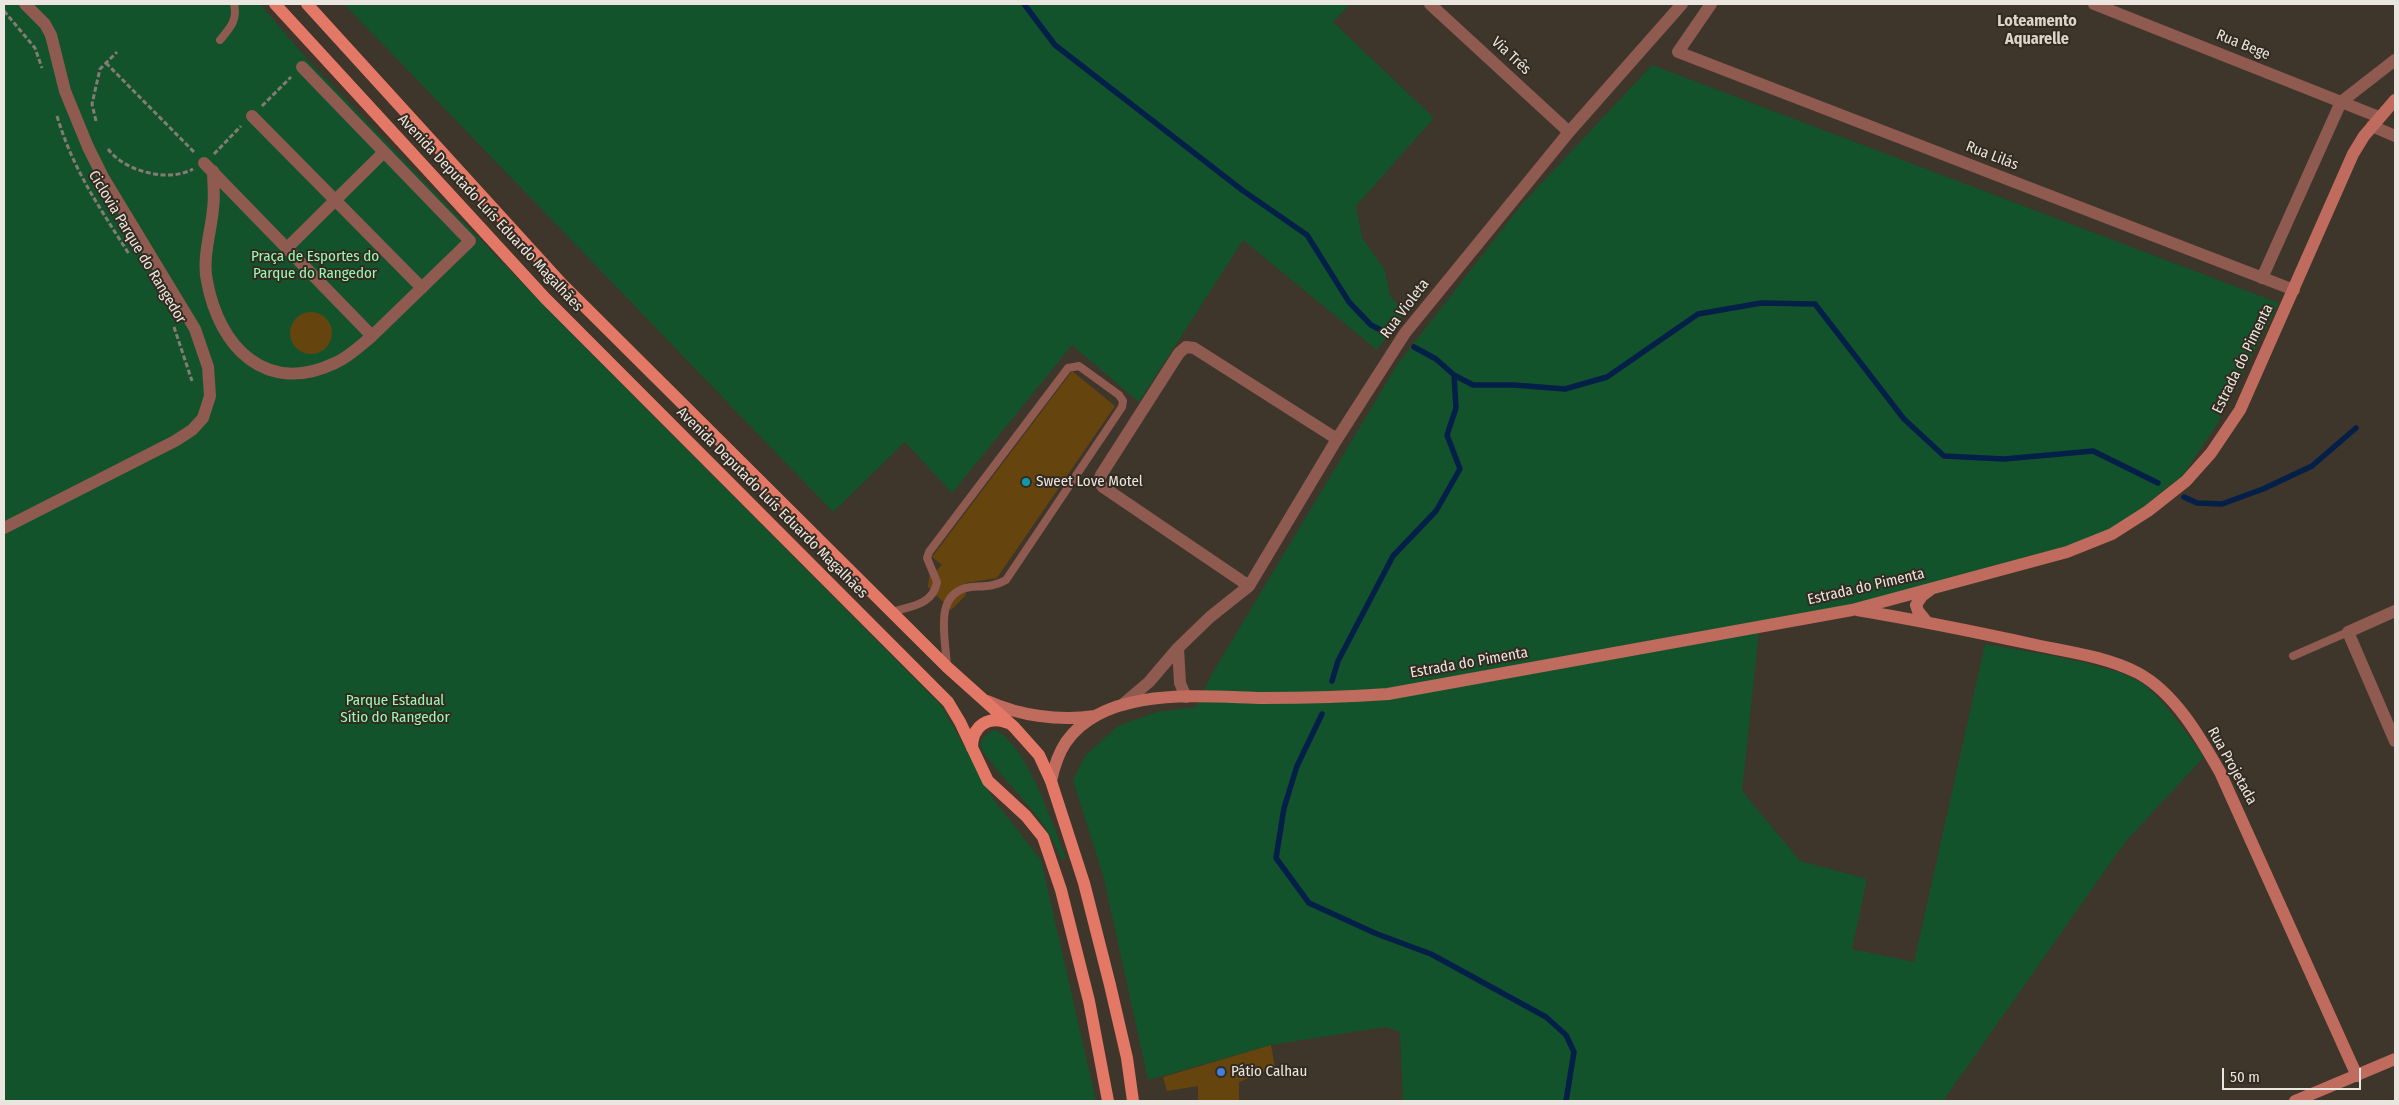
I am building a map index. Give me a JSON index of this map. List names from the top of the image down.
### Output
{
  "streets": {
    "main road": ["Avenida Deputado Luís Eduardo Magalhães", "Estrada do Pimenta", "Rua Projetada"],
    "street": [
      "Rua Bege",
      "Via Três",
      "Rua Lilás",
      "Rua Violeta"
    ],
    "path": ["Ciclovia Parque do Rangedor"]
  },
  "crossings": [
    ["Rua Bege", "Estrada do Pimenta"],
    ["Via Três", "Rua Violeta"],
    ["Rua Lilás", "Estrada do Pimenta"],
    ["Avenida Deputado Luís Eduardo Magalhães", "Estrada do Pimenta"],
    ["Rua Violeta", "Estrada do Pimenta"],
    ["Estrada do Pimenta", "Rua Projetada"]
  ],
  "districts": ["Loteamento Aquarelle"],
  "parks": ["Praça de Esportes do Parque do Rangedor", "Parque Estadual Sítio do Rangedor"],
  "places": ["Sweet Love Motel", "Pátio Calhau"],
  "scale_bar": "50 m"
}
